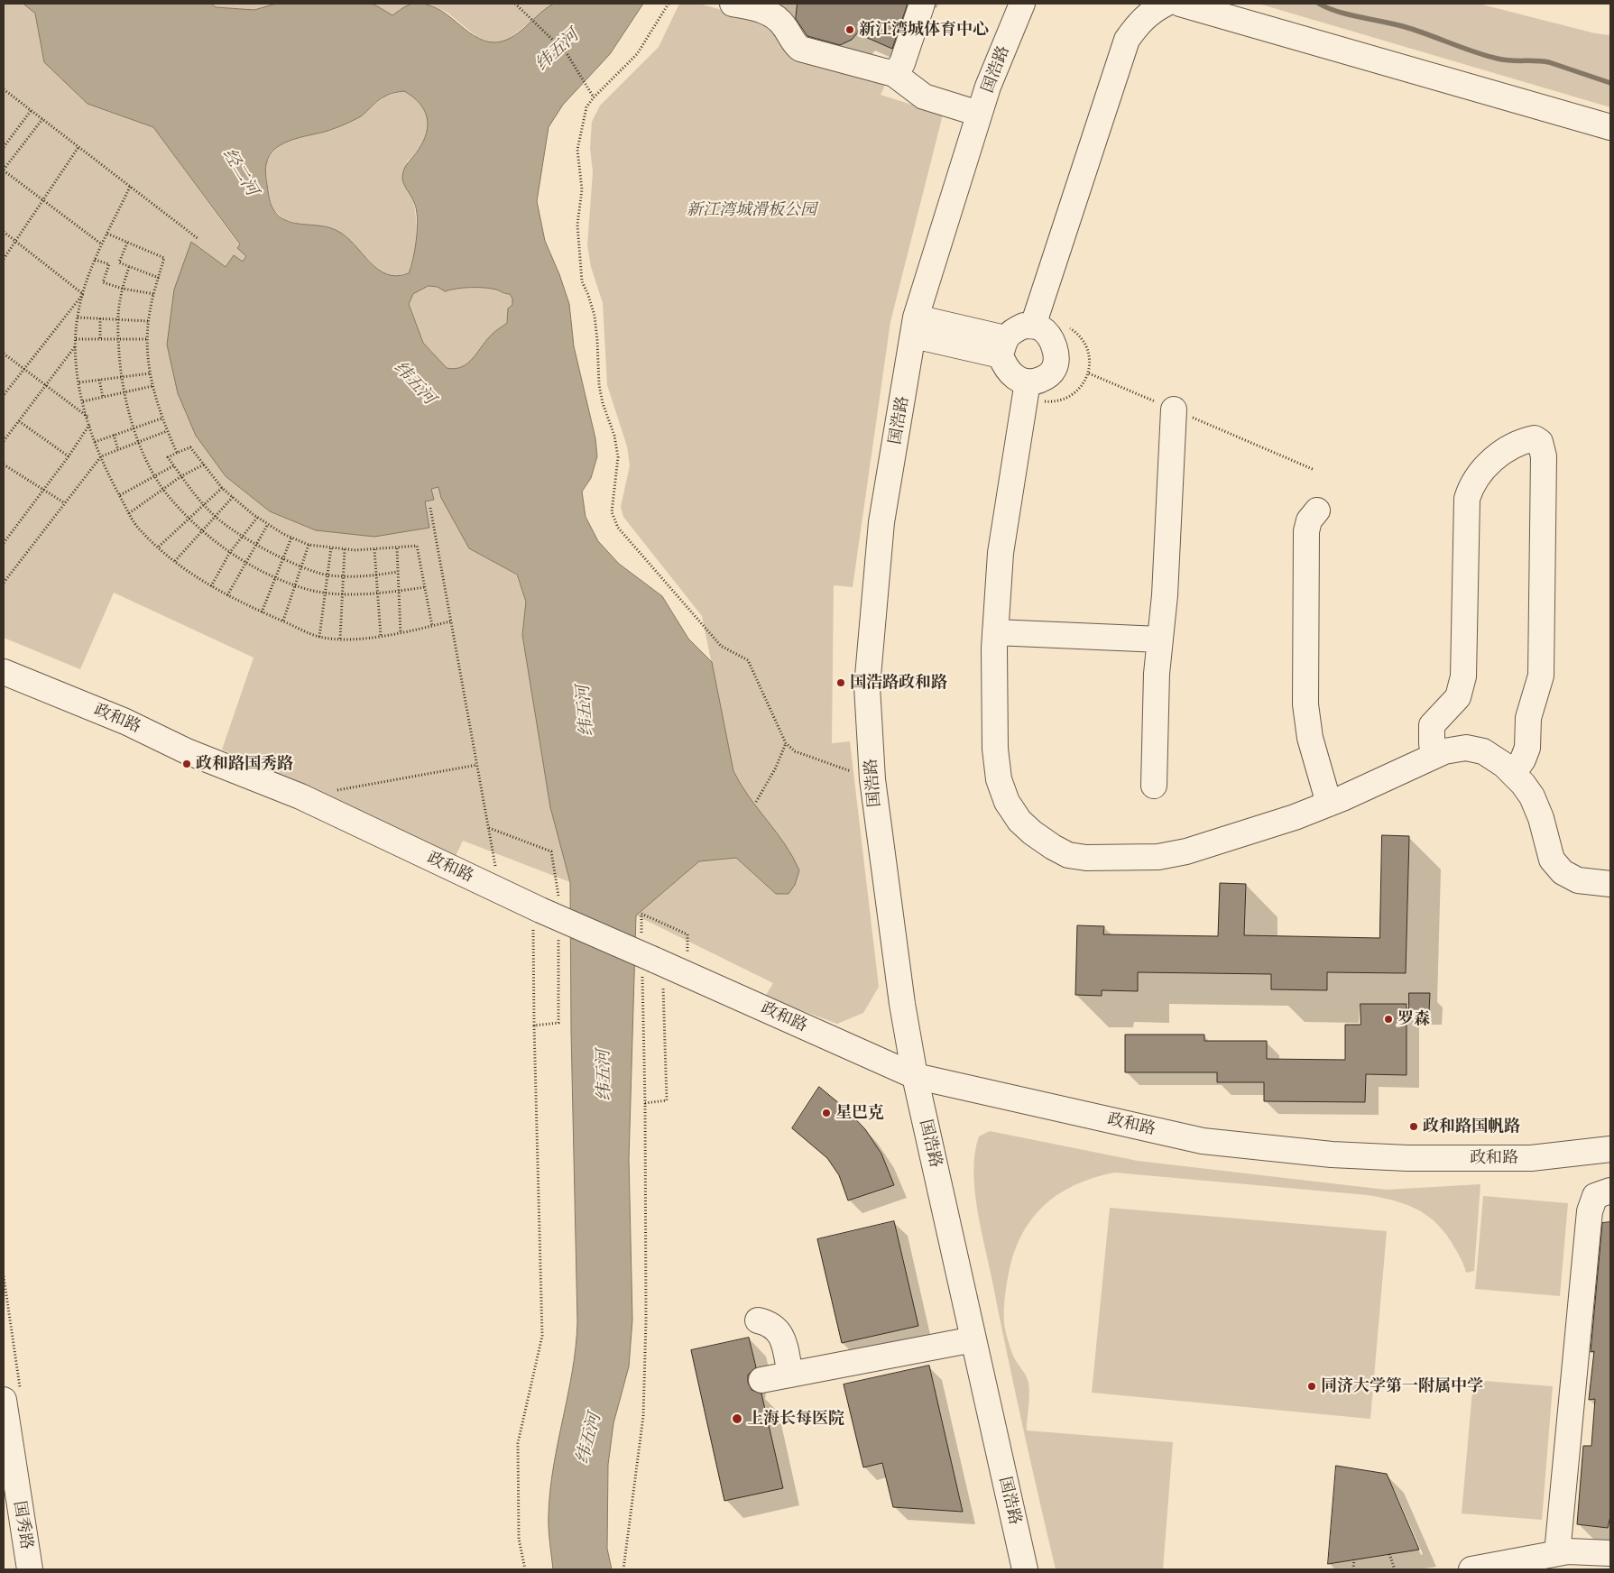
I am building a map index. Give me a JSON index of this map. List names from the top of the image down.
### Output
{
  "streets": {
    "street": ["国浩路", "政和路", "国秀路"]
  },
  "crossings": [
    ["国浩路", "政和路"]
  ],
  "water": ["纬五河", "经二河"],
  "parks": ["新江湾城滑板公园"],
  "places": [
    "新江湾城体育中心",
    "国浩路政和路",
    "政和路国秀路",
    "罗森",
    "星巴克",
    "政和路国帆路",
    "同济大学第一附属中学",
    "上海长每医院"
  ]
}
